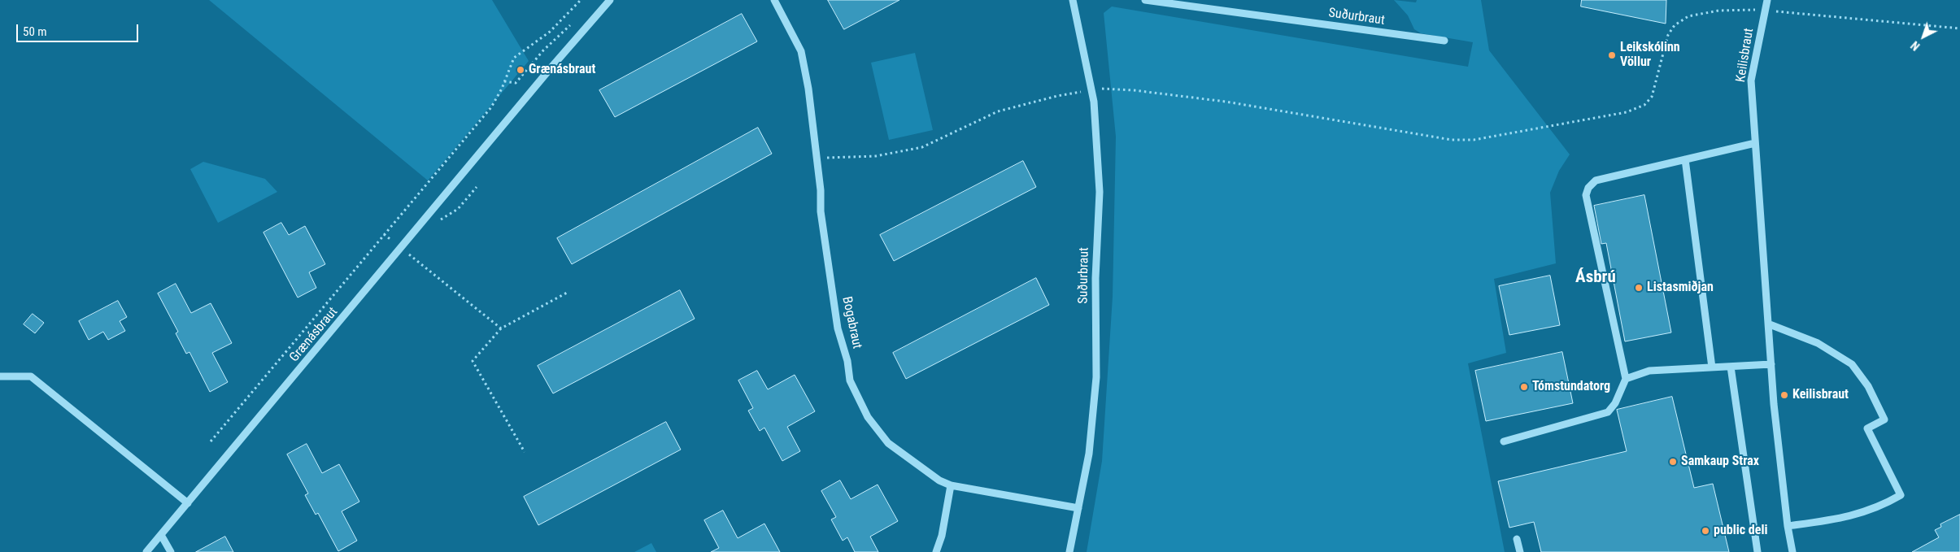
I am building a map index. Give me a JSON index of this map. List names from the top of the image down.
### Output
{
  "streets": {
    "street": [
      "Suðurbraut",
      "Keilisbraut",
      "Bogabraut",
      "Grænásbraut"
    ]
  },
  "crossings": [
    ["Suðurbraut", "Bogabraut"]
  ],
  "districts": ["Ásbrú"],
  "places": [
    "Leikskólinn Völlur",
    "Grænásbraut",
    "Listasmiðjan",
    "Tómstundatorg",
    "Keilisbraut",
    "Samkaup Strax",
    "public deli"
  ],
  "scale_bar": "50 m",
  "north": "bottom left"
}
